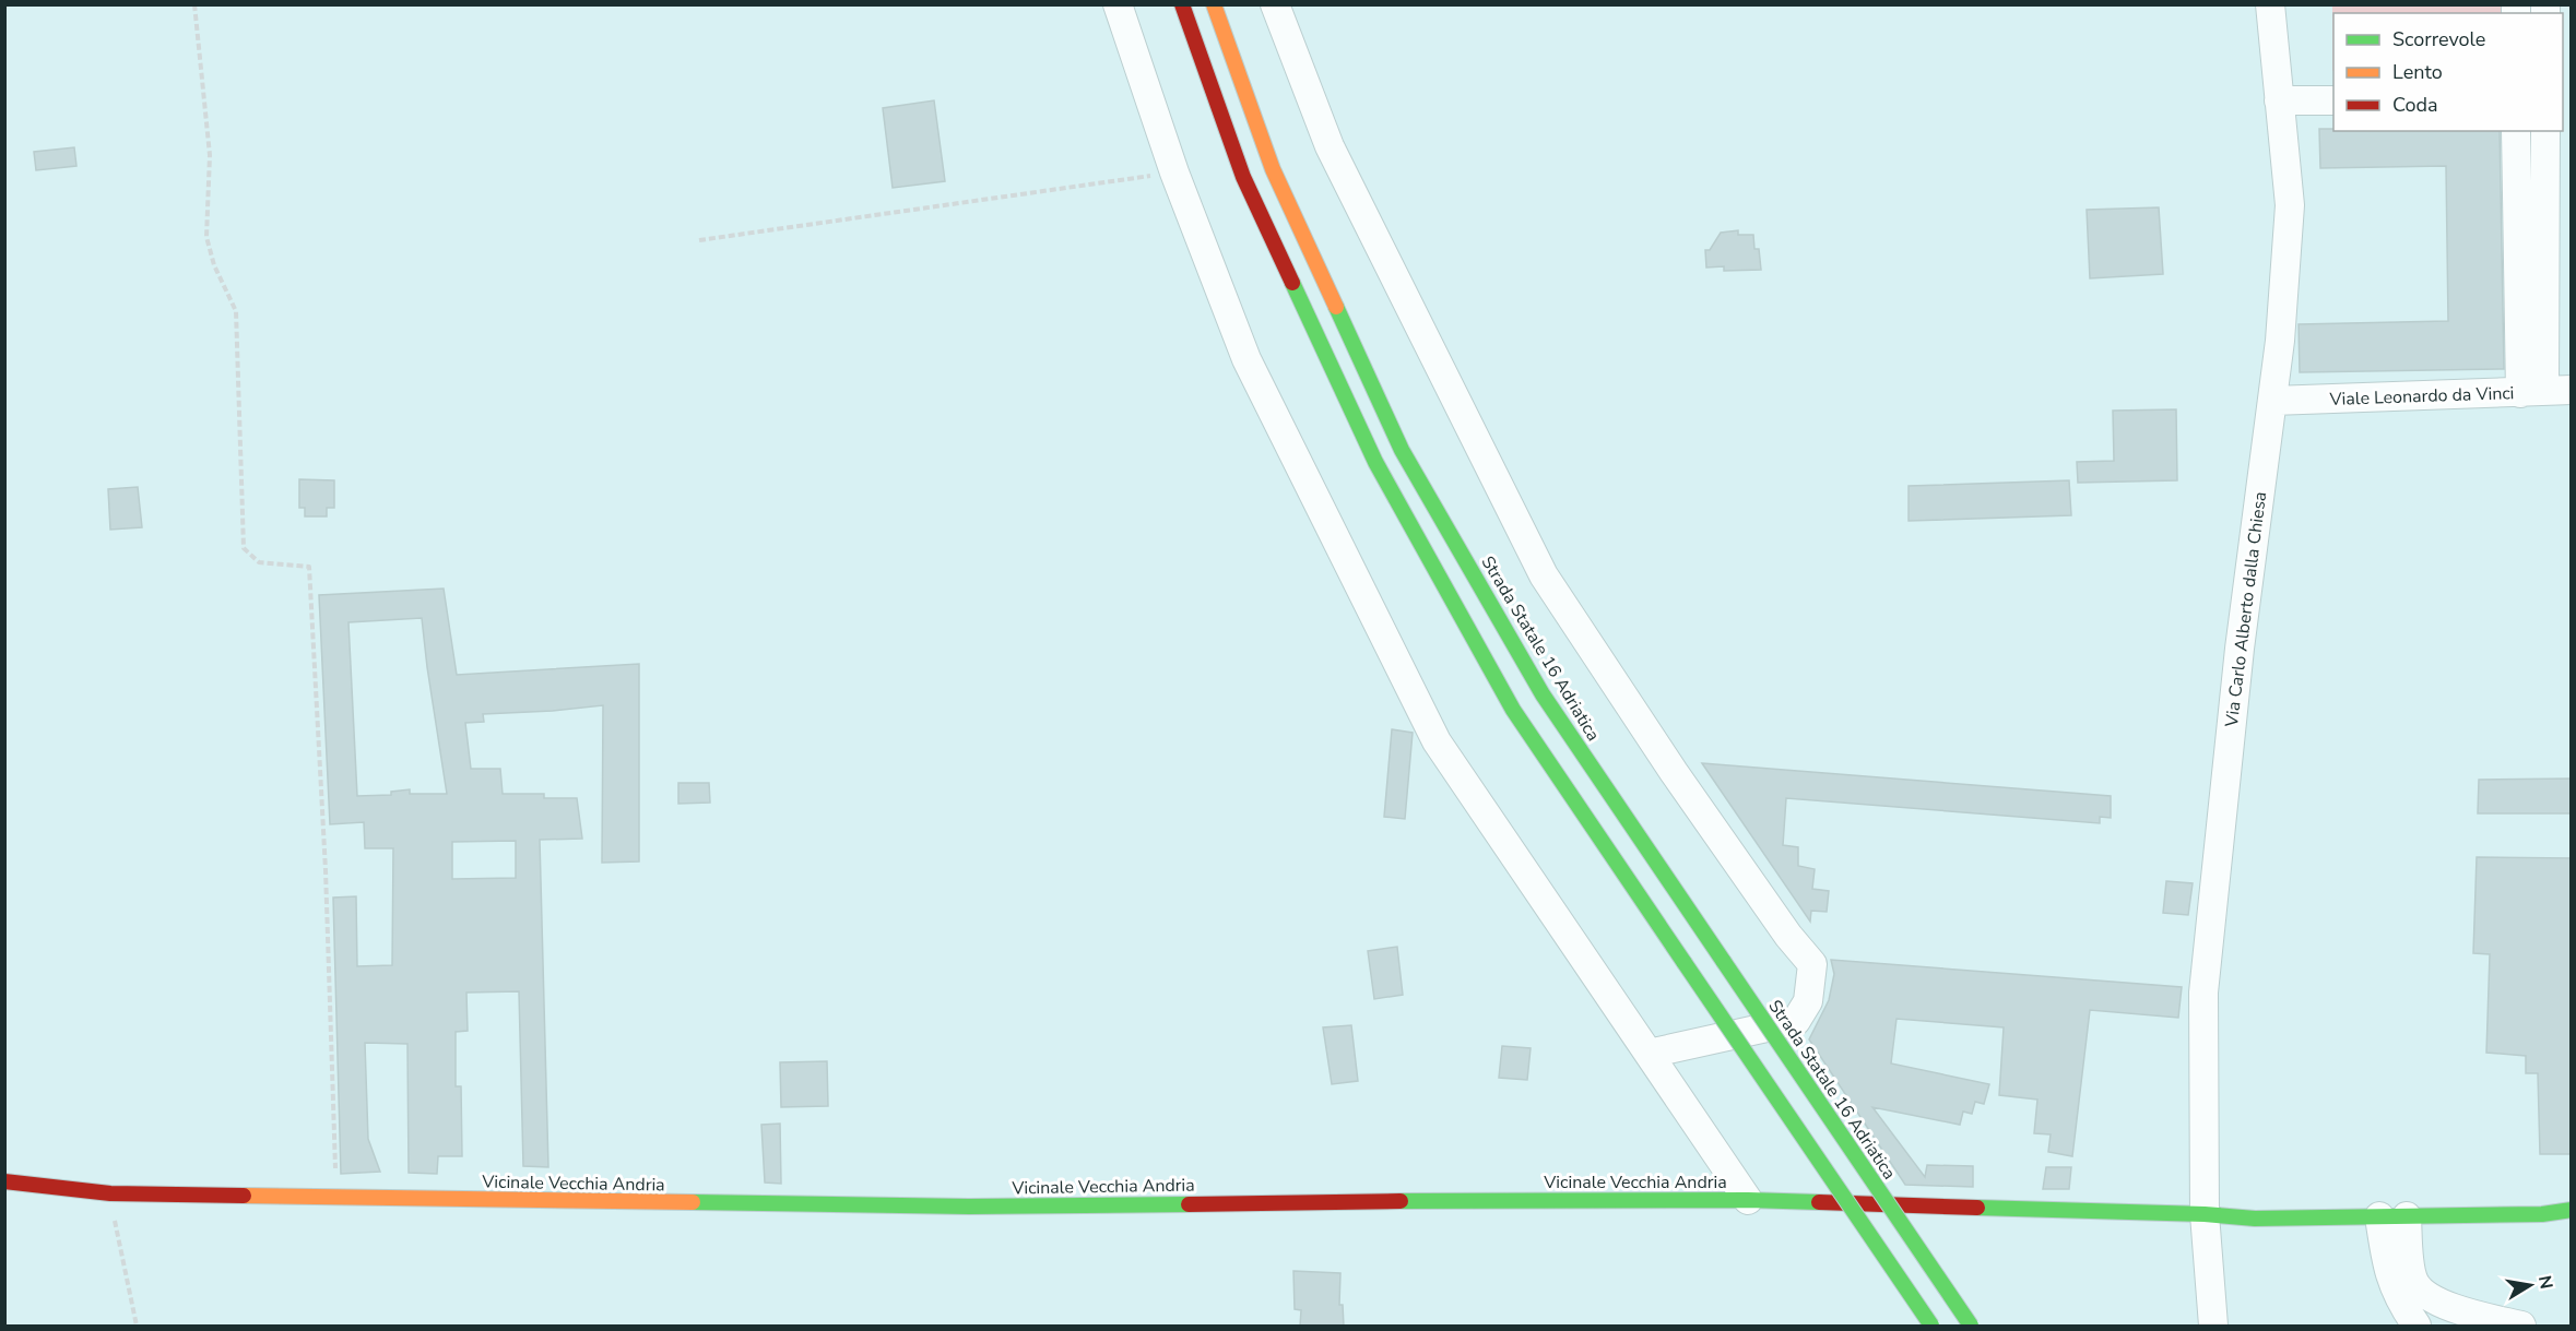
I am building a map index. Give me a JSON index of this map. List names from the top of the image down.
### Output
{
  "streets": {
    "main road": ["Strada Statale 16 Adriatica", "Vicinale Vecchia Andria"],
    "street": ["Viale Leonardo da Vinci", "Via Carlo Alberto dalla Chiesa"]
  },
  "crossings": [
    ["Viale Leonardo da Vinci", "Via Carlo Alberto dalla Chiesa"],
    ["Via Carlo Alberto dalla Chiesa", "Vicinale Vecchia Andria"]
  ],
  "legend": ["Scorrevole", "Lento", "Coda"],
  "north": "right"
}
